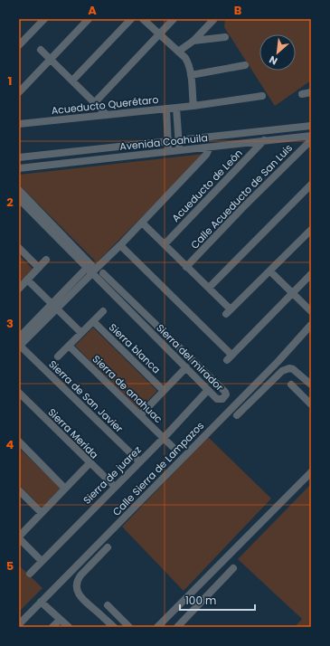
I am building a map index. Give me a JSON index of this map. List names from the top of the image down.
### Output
{
  "streets": {
    "street": [
      "Acueducto Querétaro",
      "Avenida Coahuila",
      "Acueducto de León",
      "Calle Acueducto de San Luis",
      "Sierra blanca",
      "Sierra del mirador",
      "Sierra de anahuac",
      "Sierra de San Javier",
      "Sierra Merida",
      "Calle Sierra de Lampazos",
      "Sierra de juarez"
    ]
  },
  "crossings": [
    ["Avenida Coahuila", "Acueducto de León"],
    ["Sierra del mirador", "Sierra de juarez"],
    ["Sierra de anahuac", "Sierra de juarez"],
    ["Sierra de San Javier", "Sierra de juarez"],
    ["Sierra Merida", "Sierra de juarez"]
  ],
  "scale_bar": "100 m",
  "north": "bottom left",
  "grid": {
    "columns": ["A", "B"],
    "rows": [
      "1",
      "2",
      "3",
      "4",
      "5"
    ]
  }
}
